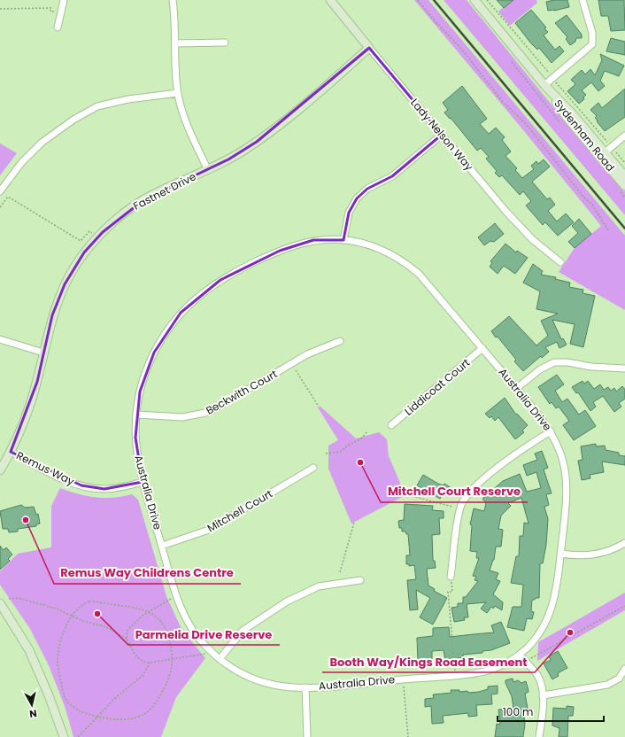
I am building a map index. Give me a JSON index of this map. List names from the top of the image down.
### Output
{
  "streets": {
    "street": [
      "Lady Nelson Way",
      "Sydenham Road",
      "Fastnet Drive",
      "Liddicoat Court",
      "Beckwith Court",
      "Australia Drive",
      "Remus Way",
      "Mitchell Court"
    ]
  },
  "crossings": [
    ["Lady Nelson Way", "Fastnet Drive"],
    ["Fastnet Drive", "Remus Way"],
    ["Liddicoat Court", "Australia Drive"],
    ["Beckwith Court", "Australia Drive"],
    ["Australia Drive", "Remus Way"],
    ["Australia Drive", "Mitchell Court"]
  ],
  "places": [
    "Mitchell Court Reserve",
    "Remus Way Childrens Centre",
    "Parmelia Drive Reserve",
    "Booth Way/Kings Road Easement"
  ],
  "scale_bar": "100 m",
  "north": "bottom"
}
